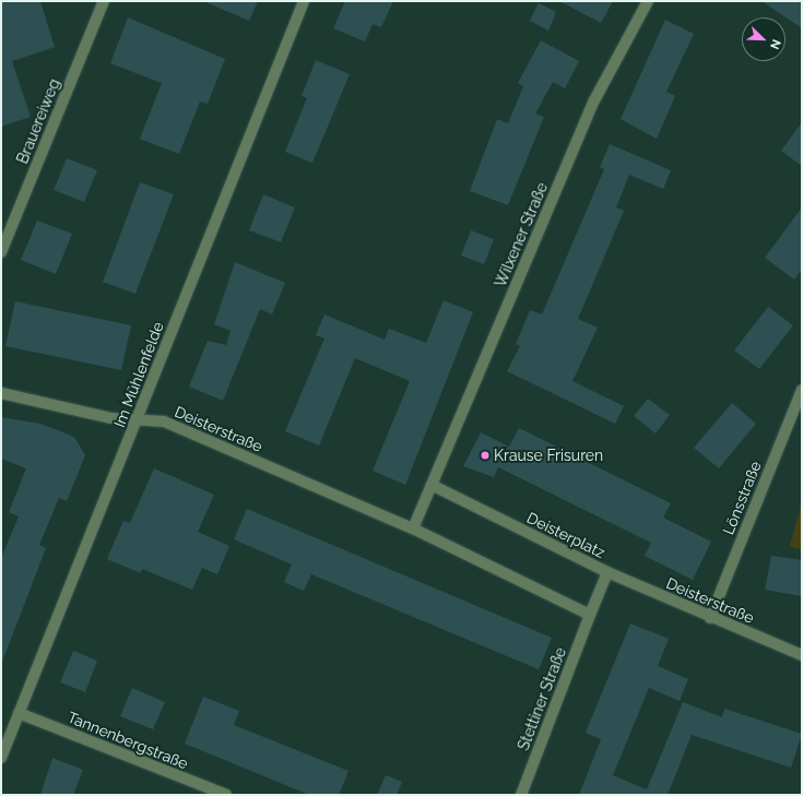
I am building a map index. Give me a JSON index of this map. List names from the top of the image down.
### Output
{
  "streets": {
    "street": [
      "Brauereiweg",
      "Wilxener Straße",
      "Im Mühlenfelde",
      "Deisterstraße",
      "Lönsstraße",
      "Deisterplatz",
      "Stettiner Straße",
      "Tannenbergstraße"
    ]
  },
  "crossings": [
    ["Wilxener Straße", "Deisterplatz"],
    ["Im Mühlenfelde", "Deisterstraße"],
    ["Im Mühlenfelde", "Tannenbergstraße"],
    ["Deisterstraße", "Lönsstraße"],
    ["Deisterstraße", "Deisterplatz"],
    ["Deisterplatz", "Stettiner Straße"]
  ],
  "places": ["Krause Frisuren"],
  "north": "bottom right"
}
